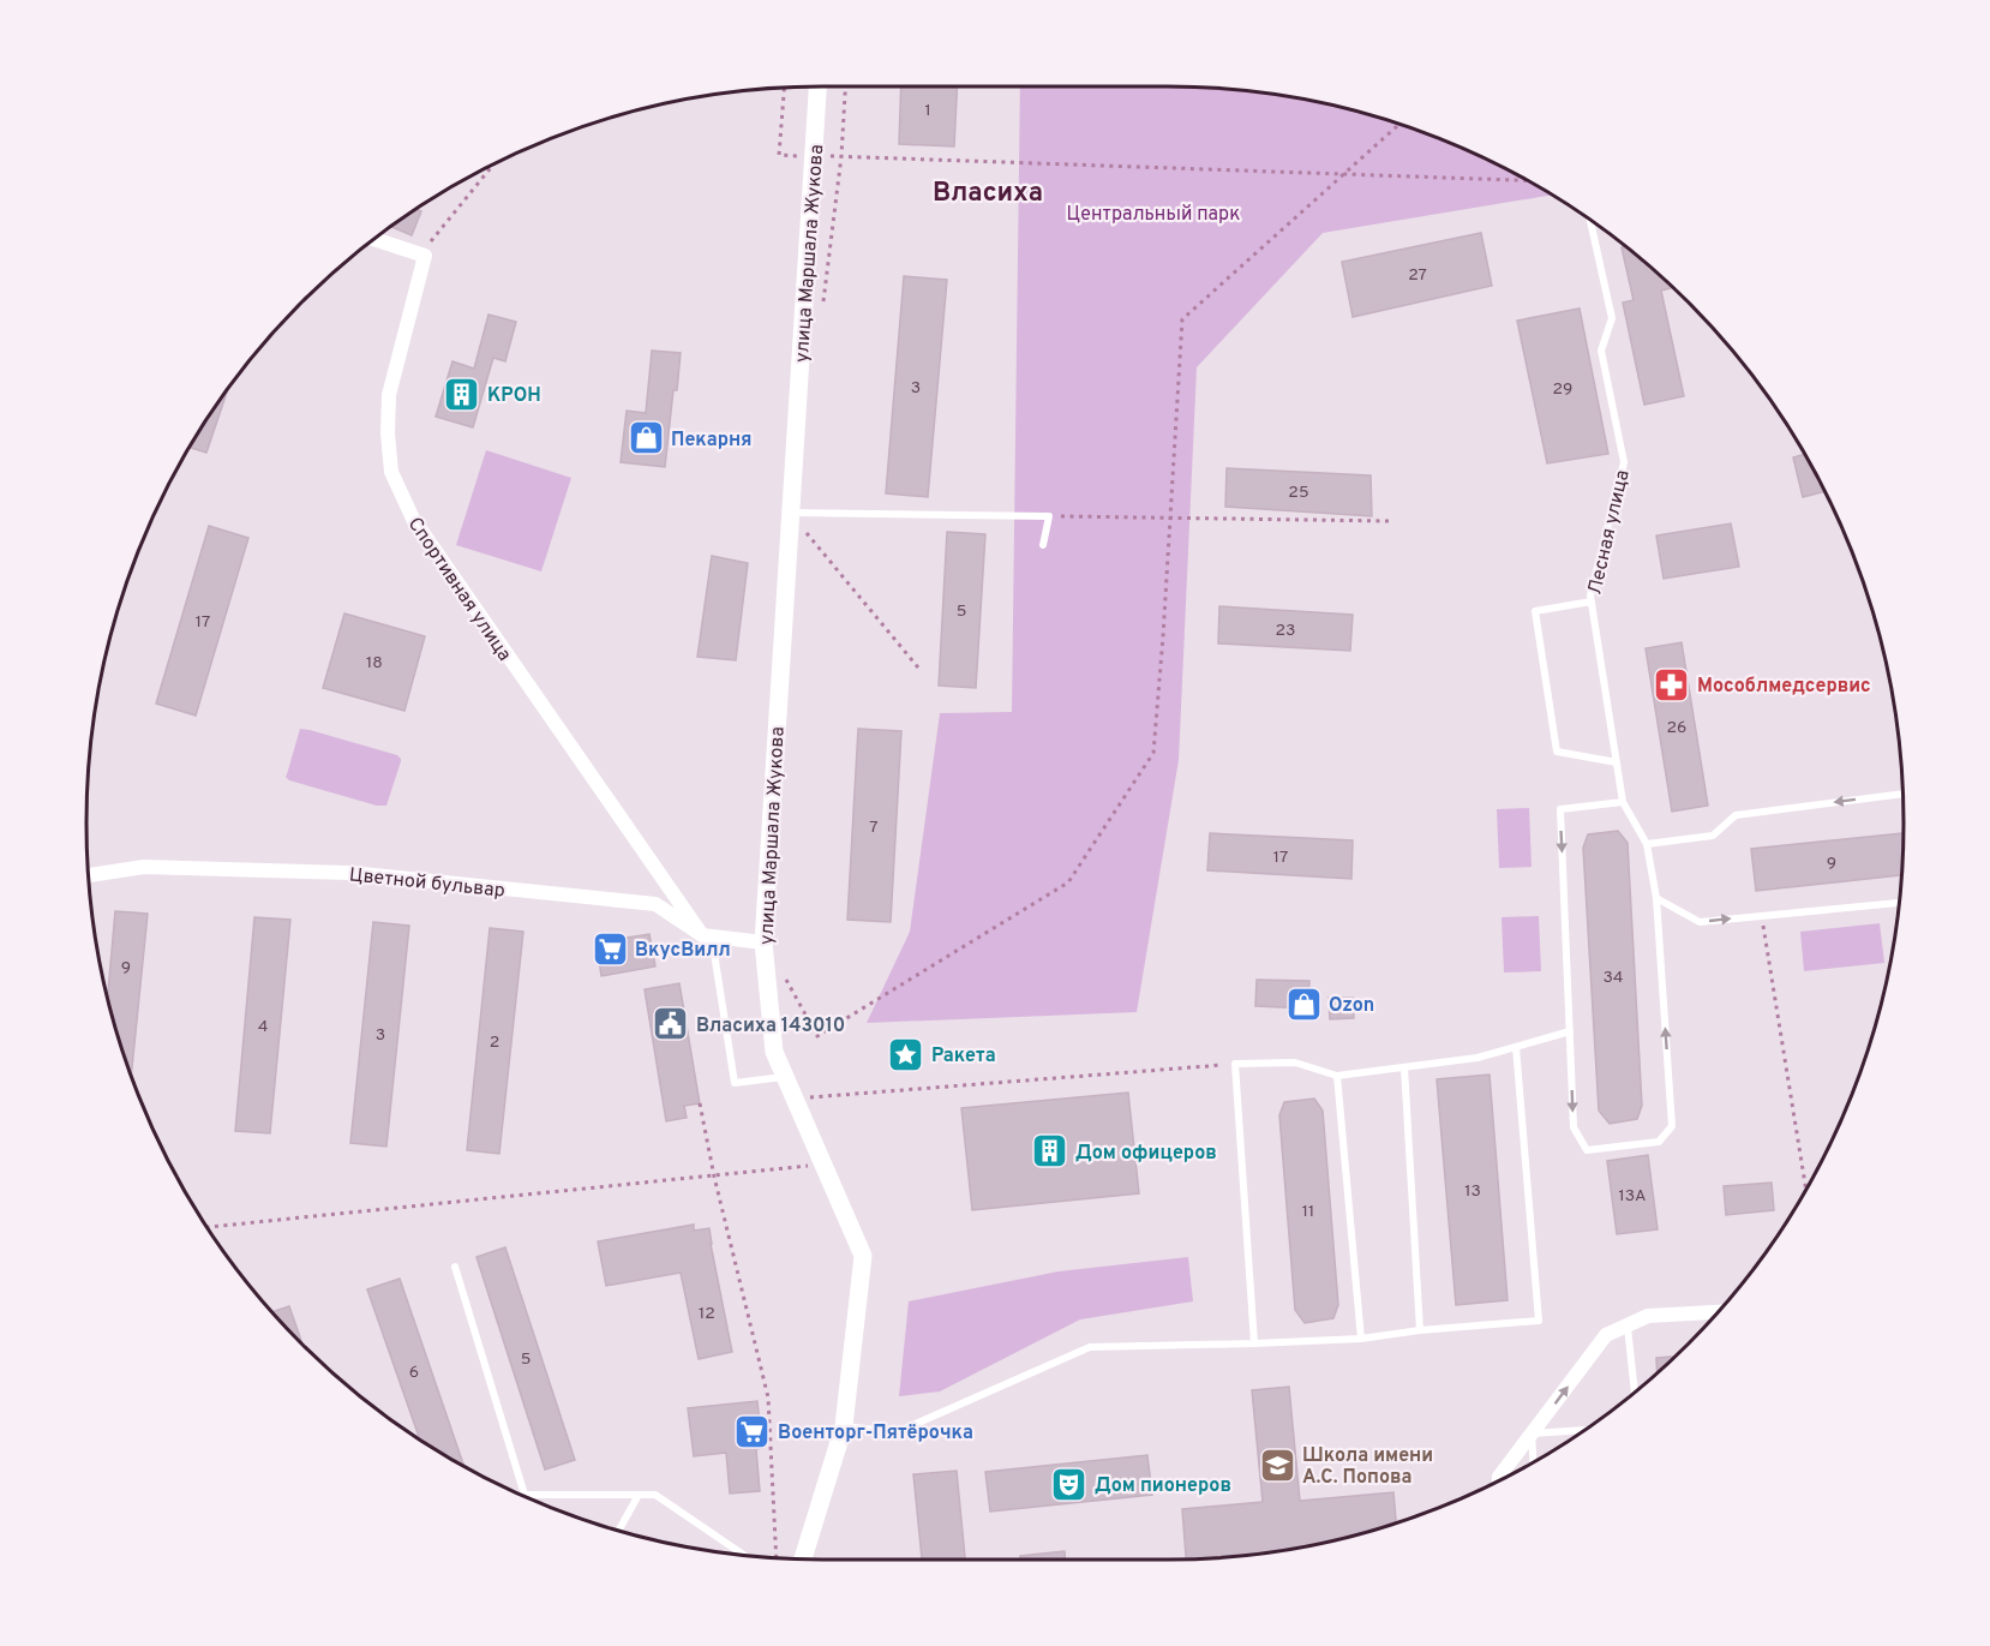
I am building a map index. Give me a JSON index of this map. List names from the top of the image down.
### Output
{
  "streets": {
    "street": ["улица Маршала Жукова", "Спортивная улица", "Цветной бульвар"],
    "lane": ["Лесная улица"]
  },
  "crossings": [
    ["улица Маршала Жукова", "Цветной бульвар"],
    ["Спортивная улица", "Цветной бульвар"]
  ],
  "districts": ["Власиха"],
  "parks": ["Центральный парк"],
  "places": {
    "building": ["КРОН", "Дом офицеров"],
    "shop": ["Пекарня", "Ozon"],
    "pharmacy": ["Мособлмедсервис"],
    "supermarket": ["ВкусВилл", "Военторг-Пятёрочка"],
    "public building": ["Власиха 143010"],
    "place": ["Ракета"],
    "school or university": ["Школа имени А.С. Попова"],
    "theatre": ["Дом пионеров"]
  },
  "house_numbers": [
    "1",
    "27",
    "3",
    "29",
    "25",
    "5",
    "17",
    "23",
    "18",
    "26",
    "7",
    "17",
    "9",
    "9",
    "34",
    "4",
    "3",
    "2",
    "13",
    "13А",
    "11",
    "12",
    "5",
    "6"
  ]
}
